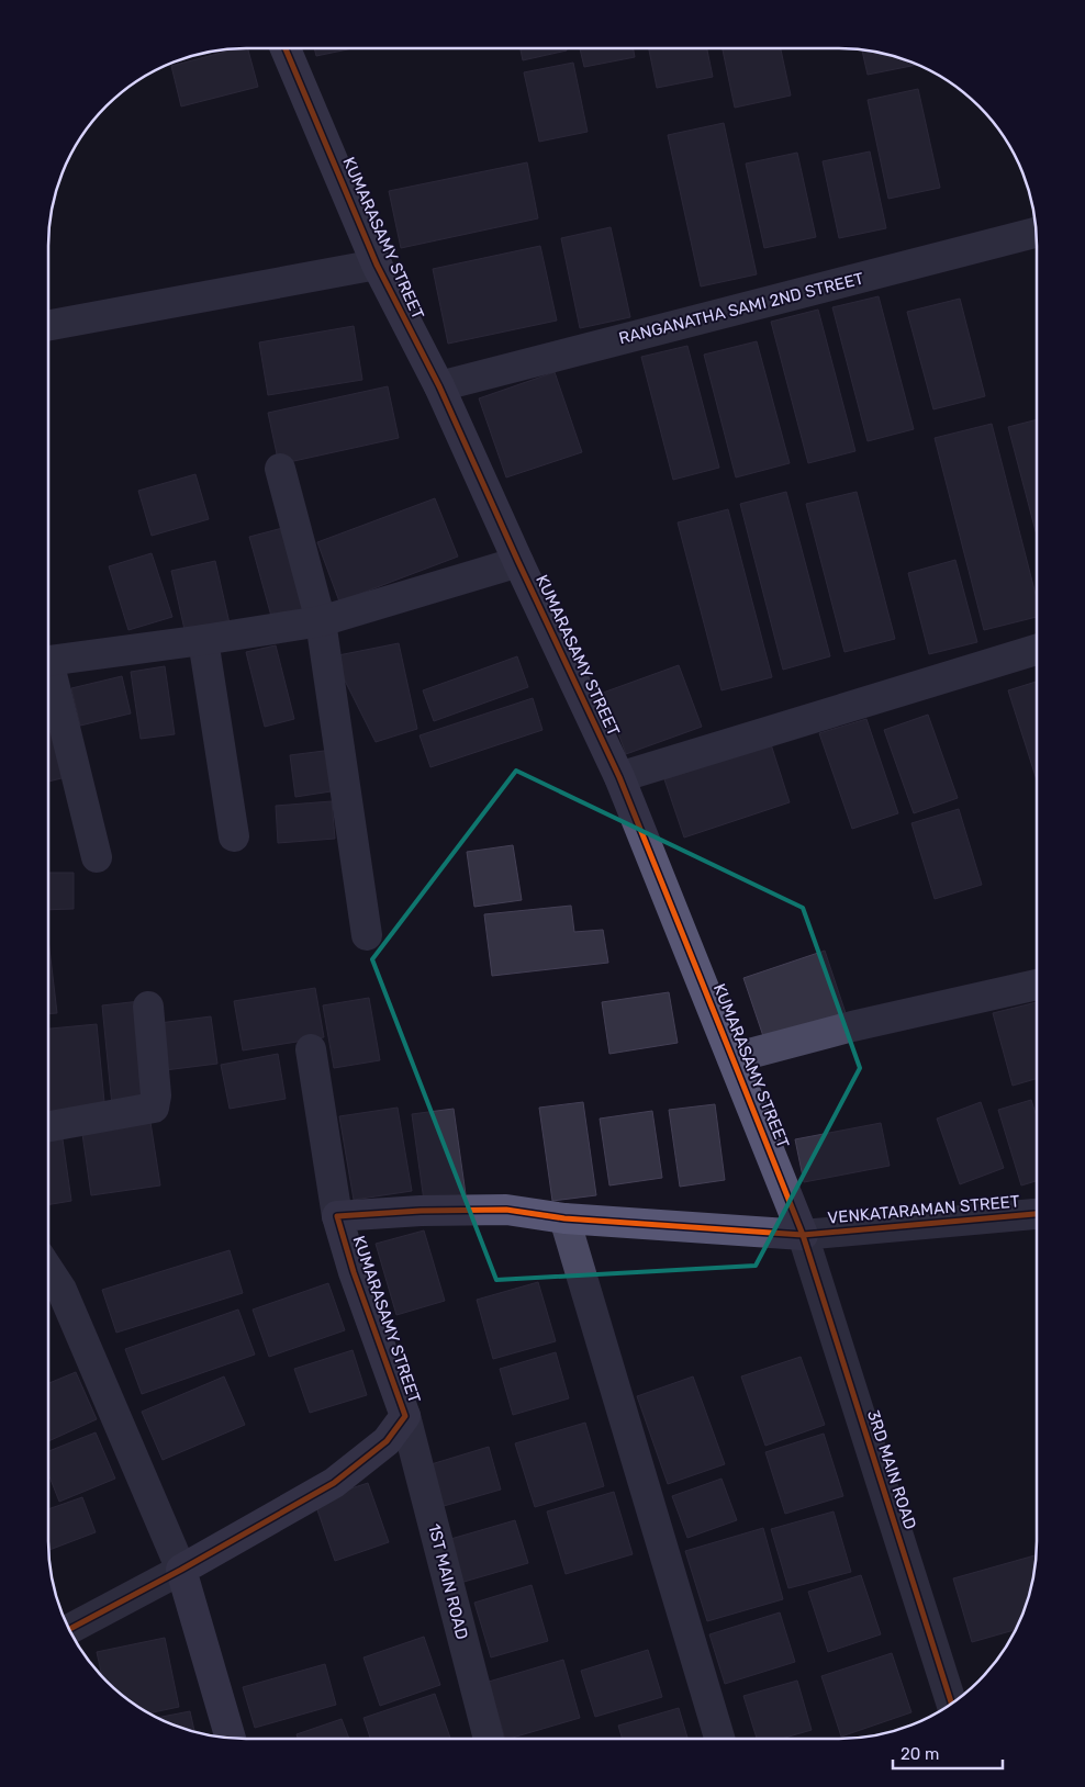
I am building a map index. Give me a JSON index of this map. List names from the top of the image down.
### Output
{
  "streets": {
    "street": [
      "KUMARASAMY STREET",
      "RANGANATHA SAMI 2ND STREET",
      "VENKATARAMAN STREET",
      "3RD MAIN ROAD",
      "1ST MAIN ROAD"
    ]
  },
  "crossings": [
    ["KUMARASAMY STREET", "RANGANATHA SAMI 2ND STREET"],
    ["KUMARASAMY STREET", "VENKATARAMAN STREET"],
    ["KUMARASAMY STREET", "3RD MAIN ROAD"],
    ["KUMARASAMY STREET", "1ST MAIN ROAD"],
    ["VENKATARAMAN STREET", "3RD MAIN ROAD"]
  ],
  "scale_bar": "20 m"
}
